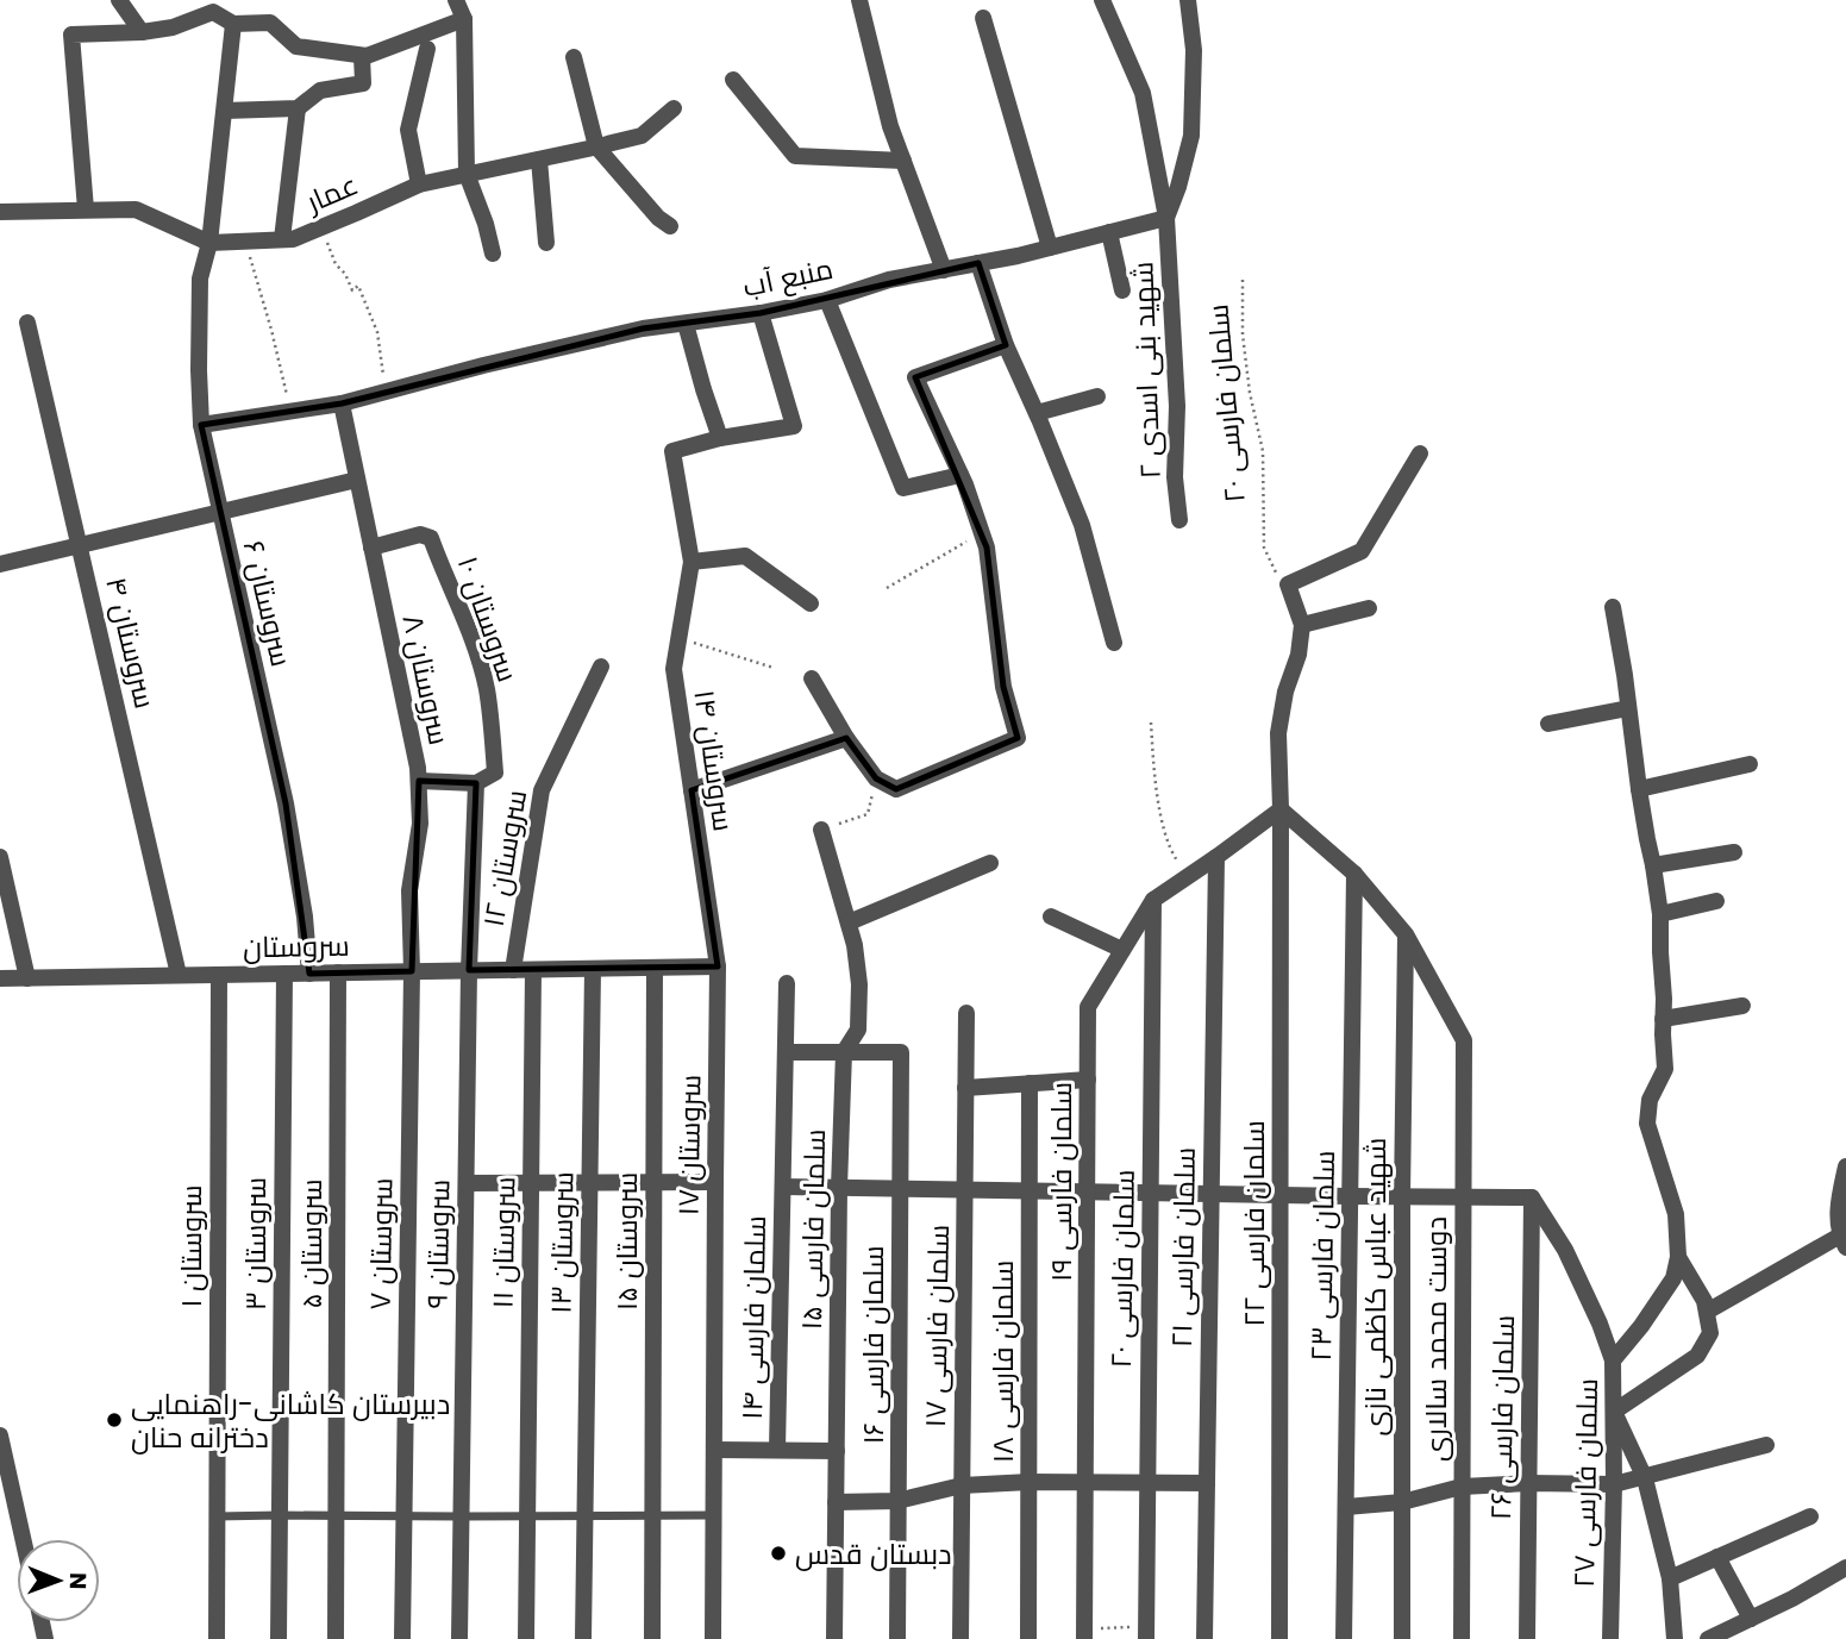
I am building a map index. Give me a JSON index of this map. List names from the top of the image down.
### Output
{
  "streets": {
    "street": [
      "عمار",
      "منبع آب",
      "شهید بنی اسدی ۲",
      "سلمان فارسی ۲۰",
      "سروستان ۶",
      "سروستان ۱۰",
      "سروستان ۴",
      "سروستان ۸",
      "سروستان ۱۴",
      "سروستان ۱۲",
      "سروستان",
      "سروستان ۱۷",
      "سلمان فارسی ۱۹",
      "سلمان فارسی ۲۲",
      "سلمان فارسی ۱۵",
      "سروستان ۱۵",
      "سروستان ۱۱",
      "سروستان ۱۳",
      "سروستان ۳",
      "سروستان ۵",
      "سروستان ۷",
      "سروستان ۹",
      "سروستان ۱",
      "سلمان فارسی ۲۱",
      "سلمان فارسی ۲۳",
      "شهید عباس کاظمی نازی",
      "سلمان فارسی ۱۴",
      "سلمان فارسی ۱۷",
      "دوست محمد سالاری",
      "سلمان فارسی ۱۶",
      "سلمان فارسی ۱۸",
      "سلمان فارسی ۲۶",
      "سلمان فارسی ۲۷"
    ]
  },
  "crossings": [
    ["عمار", "سروستان ۶"],
    ["منبع آب", "شهید بنی اسدی ۲"],
    ["منبع آب", "سروستان ۶"],
    ["منبع آب", "سروستان ۸"],
    ["سلمان فارسی ۲۰", "سلمان فارسی ۱۹"],
    ["سروستان ۶", "سروستان"],
    ["سروستان ۱۰", "سروستان ۸"],
    ["سروستان ۱۰", "سروستان"],
    ["سروستان ۱۰", "سروستان ۹"],
    ["سروستان ۴", "سروستان"],
    ["سروستان ۸", "سروستان"],
    ["سروستان ۸", "سروستان ۷"],
    ["سروستان ۱۴", "سروستان ۱۷"],
    ["سروستان ۱۲", "سروستان"],
    ["سروستان", "سروستان ۱۱"],
    ["سروستان", "سروستان ۱۳"],
    ["سروستان", "سروستان ۳"],
    ["سروستان", "سروستان ۵"],
    ["سروستان", "سروستان ۷"],
    ["سروستان", "سروستان ۹"],
    ["سروستان", "سروستان ۱"],
    ["سروستان ۱۷", "سلمان فارسی ۱۴"],
    ["سلمان فارسی ۱۹", "سلمان فارسی ۲۲"],
    ["سلمان فارسی ۱۹", "سلمان فارسی ۲۱"],
    ["سلمان فارسی ۱۵", "سلمان فارسی ۱۶"],
    ["شهید عباس کاظمی نازی", "دوست محمد سالاری"],
    ["سلمان فارسی ۲۶", "سلمان فارسی ۲۷"]
  ],
  "places": ["دبیرستان کاشانی-راهنمایی دخترانه حنان", "دبستان قدس"],
  "north": "right"
}
